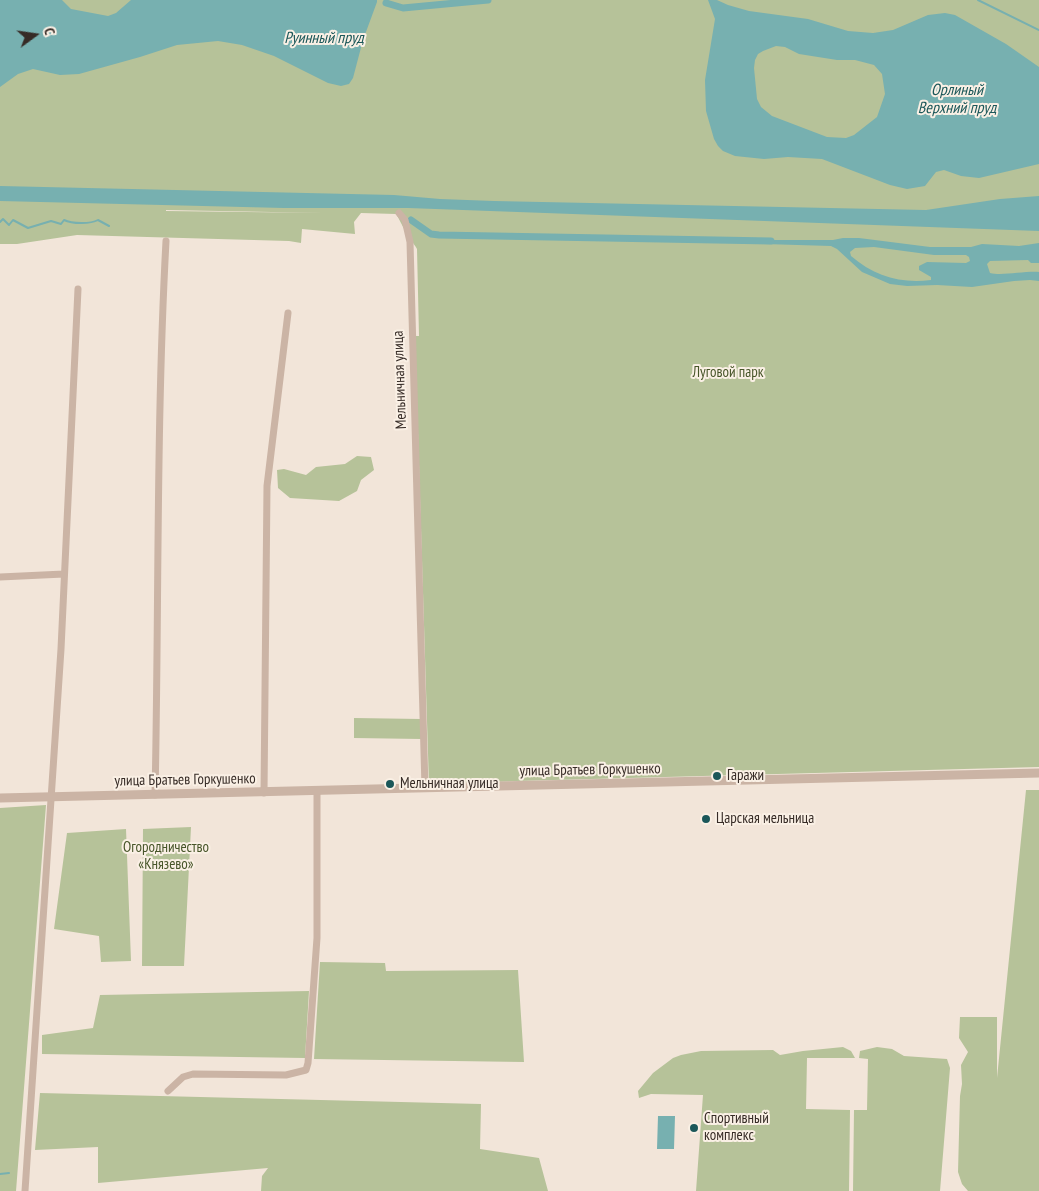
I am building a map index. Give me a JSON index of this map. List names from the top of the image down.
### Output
{
  "streets": {
    "street": ["Мельничная улица", "улица Братьев Горкушенко"]
  },
  "crossings": [
    ["Мельничная улица", "улица Братьев Горкушенко"]
  ],
  "water": ["Руинный пруд", "Орлиный Верхний пруд"],
  "parks": ["Луговой парк", "Огородничество «Князево»"],
  "places": [
    "Гаражи",
    "Мельничная улица",
    "Царская мельница",
    "Спортивный комплекс"
  ],
  "north": "right"
}
